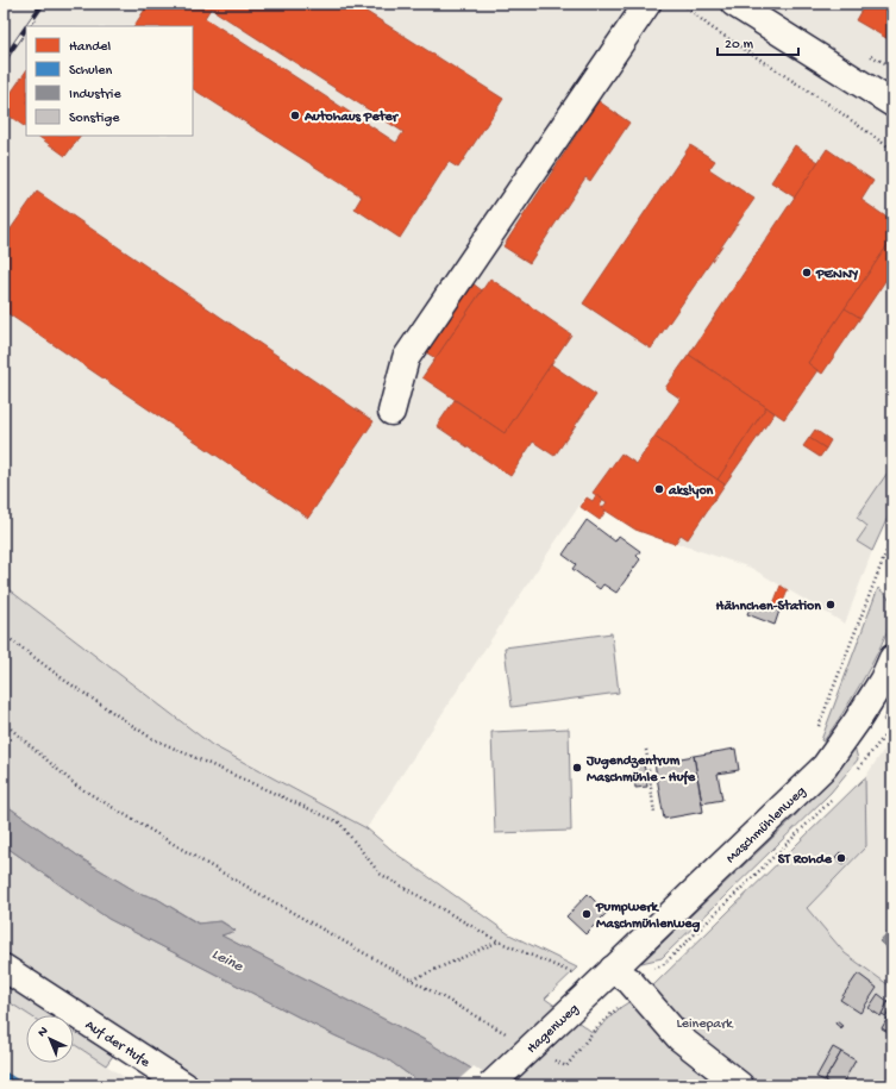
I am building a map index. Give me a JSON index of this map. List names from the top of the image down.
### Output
{
  "streets": {
    "street": ["Maschmühlenweg", "Hagenweg", "Auf der Hufe"]
  },
  "crossings": [
    ["Maschmühlenweg", "Hagenweg"]
  ],
  "water": ["Leine"],
  "parks": ["Leinepark"],
  "places": [
    "Autohaus Peter",
    "PENNY",
    "aks!yon",
    "Hähnchen-Station",
    "Jugendzentrum Maschmühle - Hufe",
    "ST Rohde",
    "Pumpwerk Maschmühlenweg"
  ],
  "legend": [
    "Handel",
    "Schulen",
    "Industrie",
    "Sonstige"
  ],
  "scale_bar": "20 m",
  "north": "top left"
}
